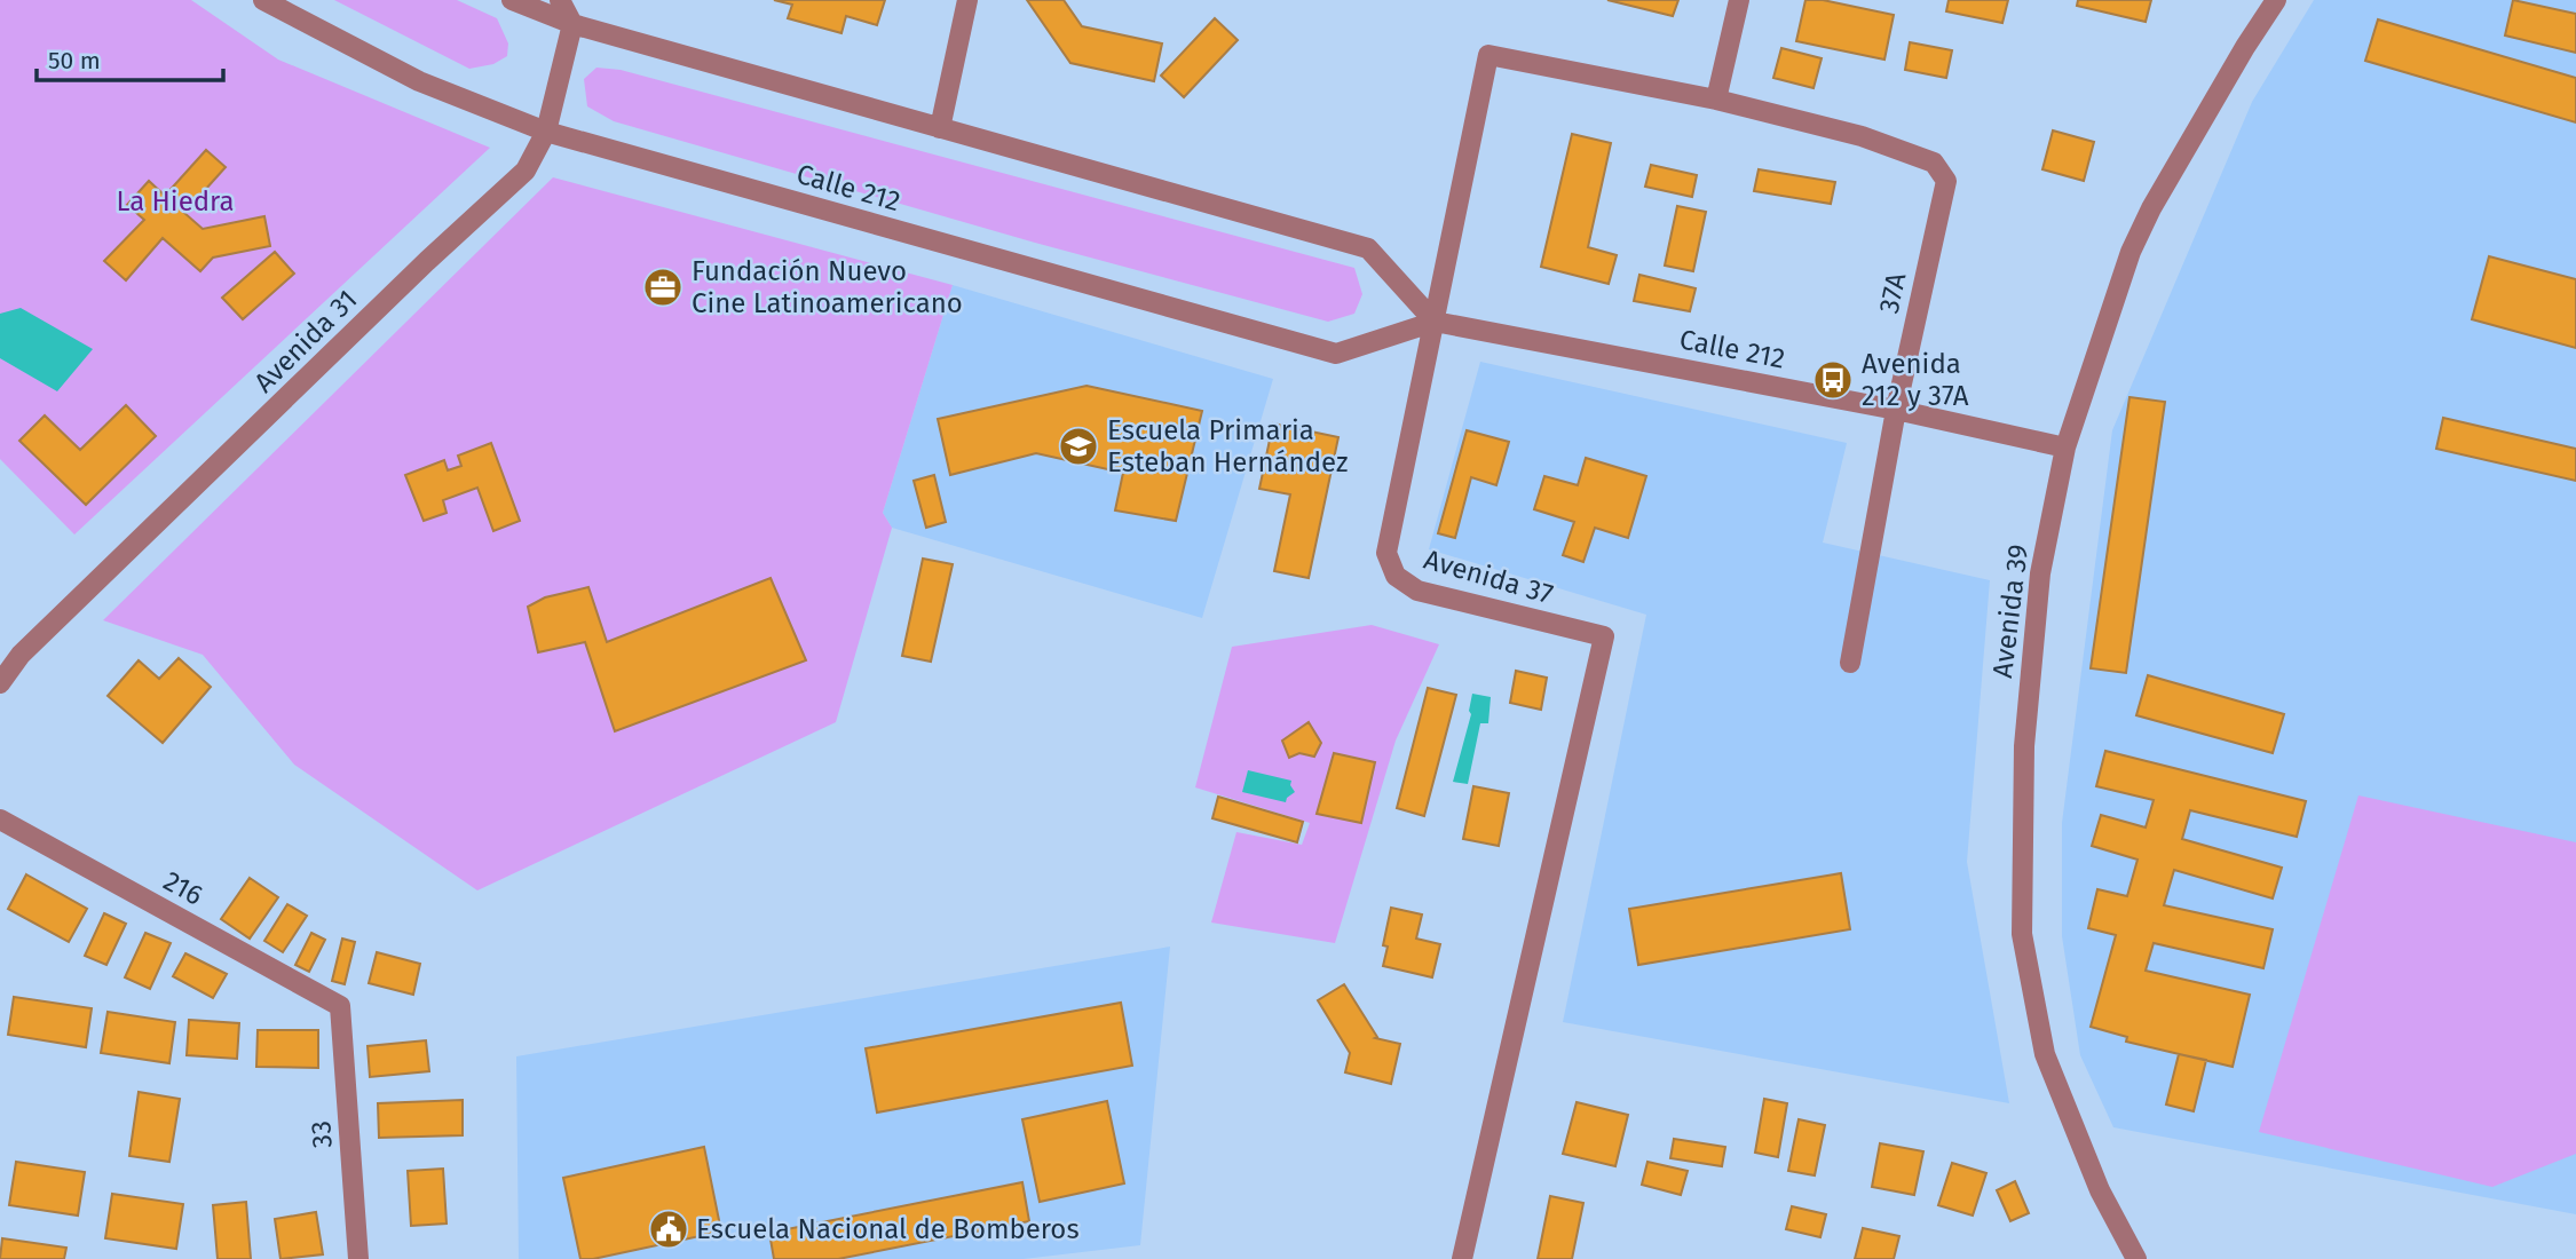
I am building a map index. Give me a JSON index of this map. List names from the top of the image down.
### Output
{
  "streets": {
    "street": [
      "Calle 212",
      "37A",
      "Avenida 31",
      "Avenida 37",
      "Avenida 39",
      "216",
      "33"
    ]
  },
  "crossings": [
    ["Calle 212", "37A"],
    ["Calle 212", "Avenida 31"],
    ["Calle 212", "Avenida 37"],
    ["Calle 212", "Avenida 39"],
    ["37A", "Avenida 37"],
    ["216", "33"]
  ],
  "parks": ["La Hiedra"],
  "places": {
    "office": ["Fundación Nuevo Cine Latinoamericano"],
    "bus stop": ["Avenida 212 y 37A"],
    "school or university": ["Escuela Primaria Esteban Hernández"],
    "public building": ["Escuela Nacional de Bomberos"]
  },
  "scale_bar": "50 m"
}
